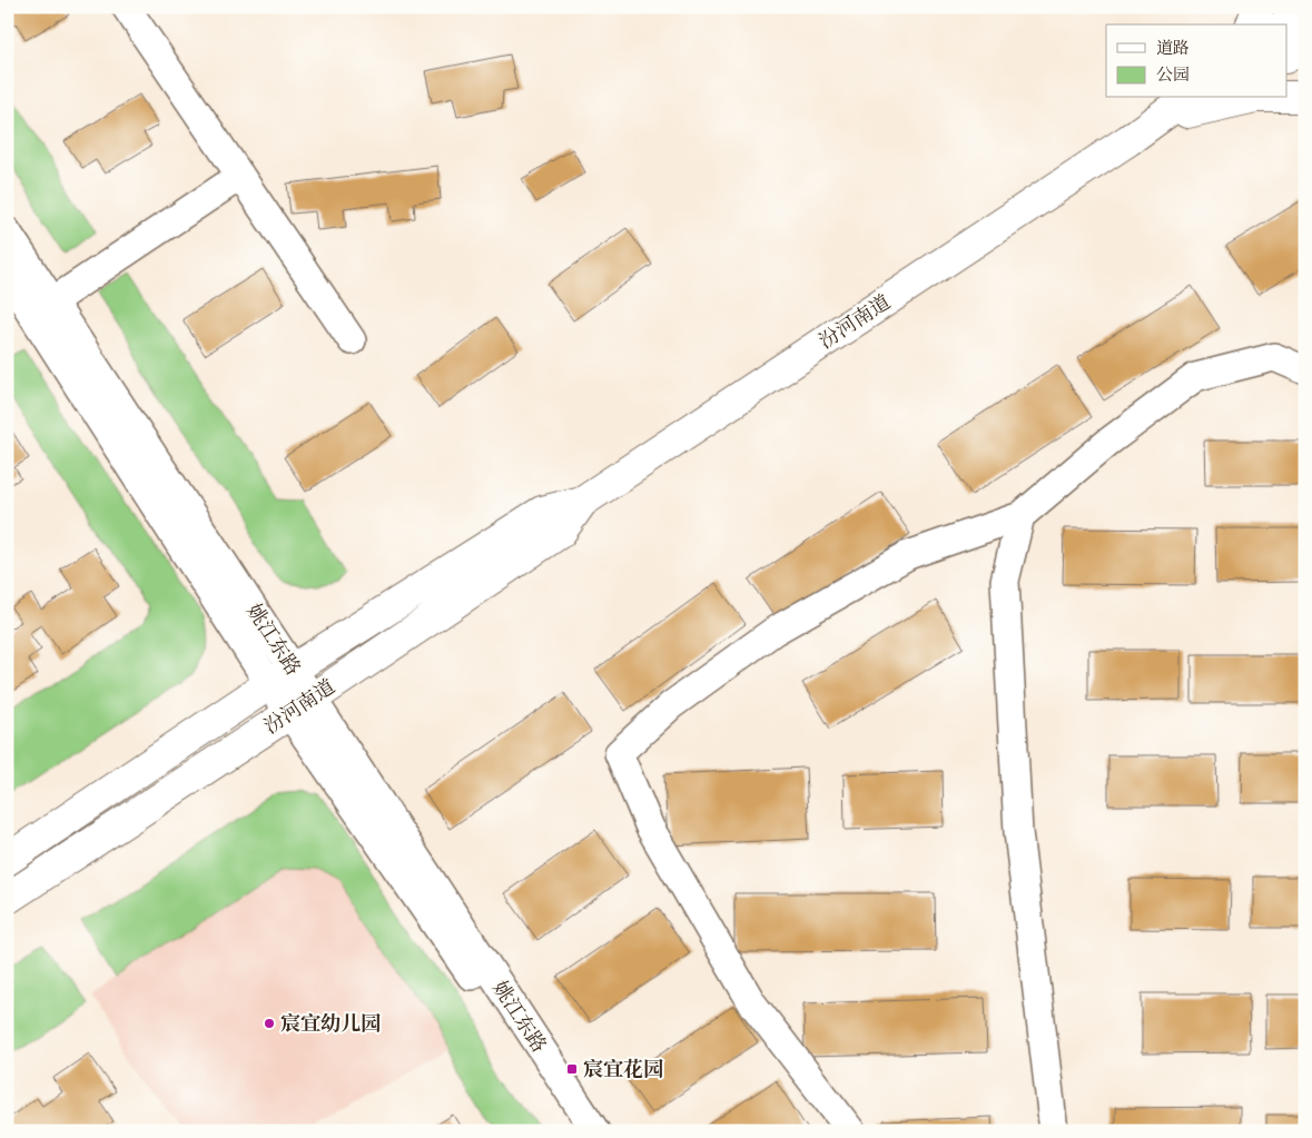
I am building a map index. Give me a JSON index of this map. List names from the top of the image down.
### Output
{
  "streets": {
    "main road": ["汾河南道"],
    "street": ["姚江东路"]
  },
  "crossings": [
    ["汾河南道", "姚江东路"]
  ],
  "places": {
    "other": ["宸宜幼儿园"],
    "transit": ["宸宜花园"]
  },
  "legend": ["道路", "公园"]
}
